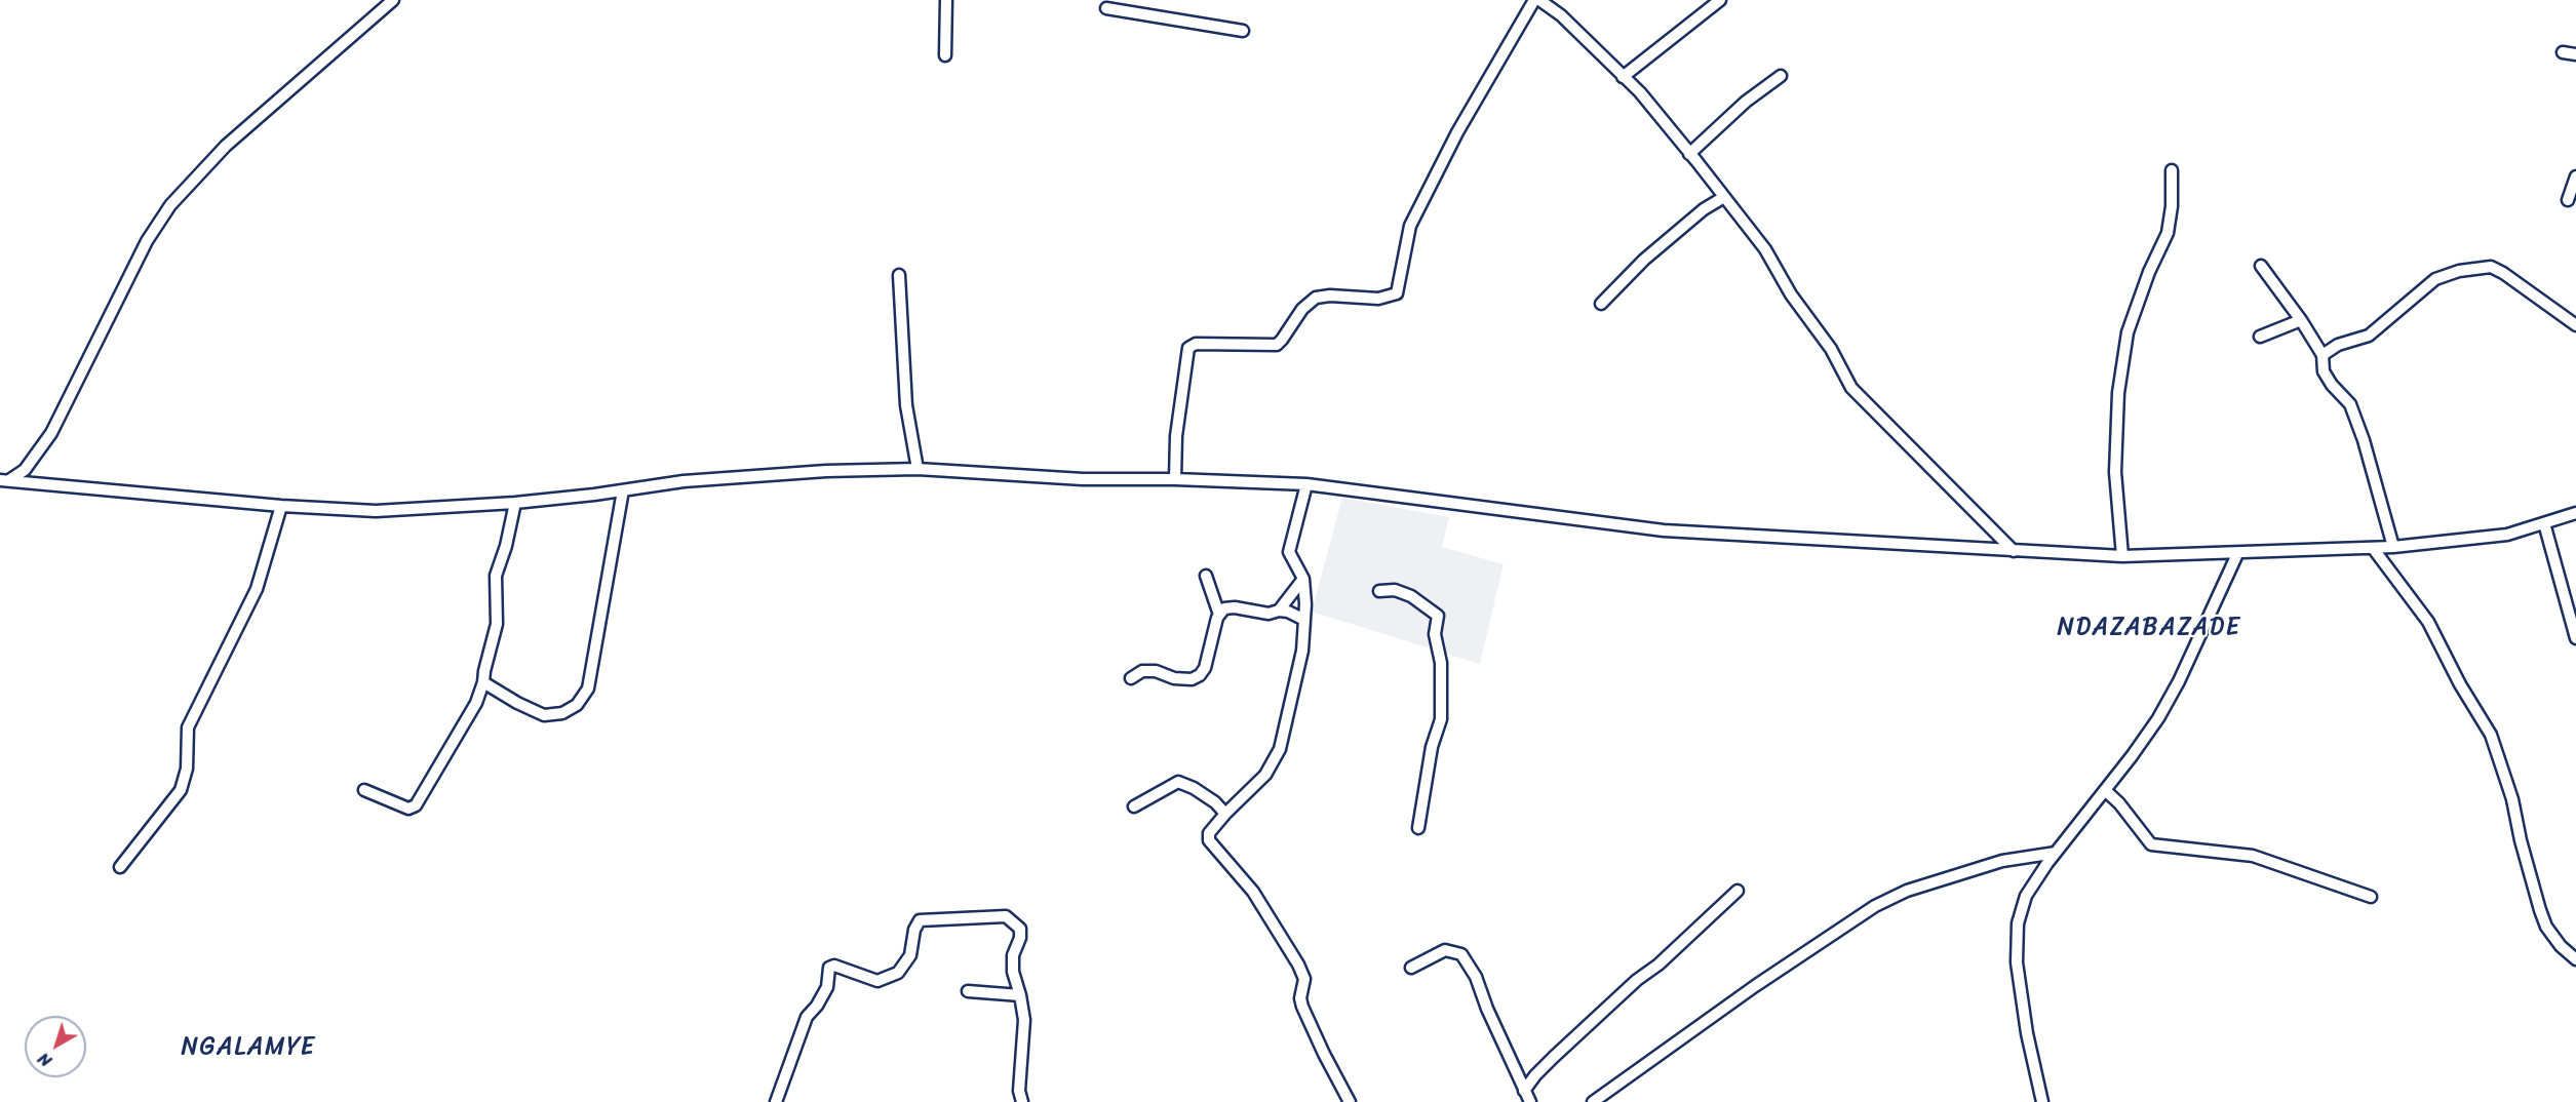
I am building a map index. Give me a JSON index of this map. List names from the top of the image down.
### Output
{
  "districts": ["NDAZABAZADE", "NGALAMYE"],
  "north": "bottom left"
}
